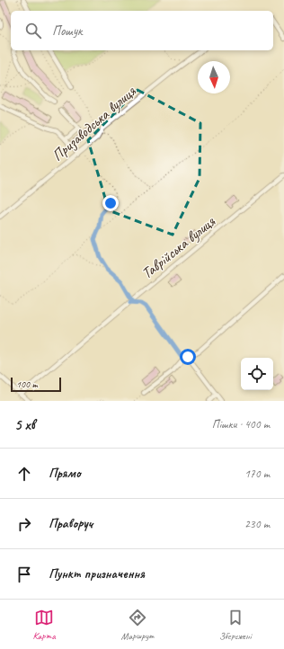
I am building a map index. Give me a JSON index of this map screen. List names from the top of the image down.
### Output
{
  "streets": {
    "street": ["Призаводська вулиця", "Таврійська вулиця"]
  },
  "scale_bar": "100 m",
  "north": "bottom",
  "page": {
    "search": "Пошук",
    "scale": "100 m",
    "heading": ["5 хв", "Пішки · 400 m"],
    "list": [
      ["Прямо", "170 m"],
      ["Праворуч", "230 m"],
      "Пункт призначення"
    ],
    "nav": ["Карта", "Маршрут", "Збережені"]
  }
}
